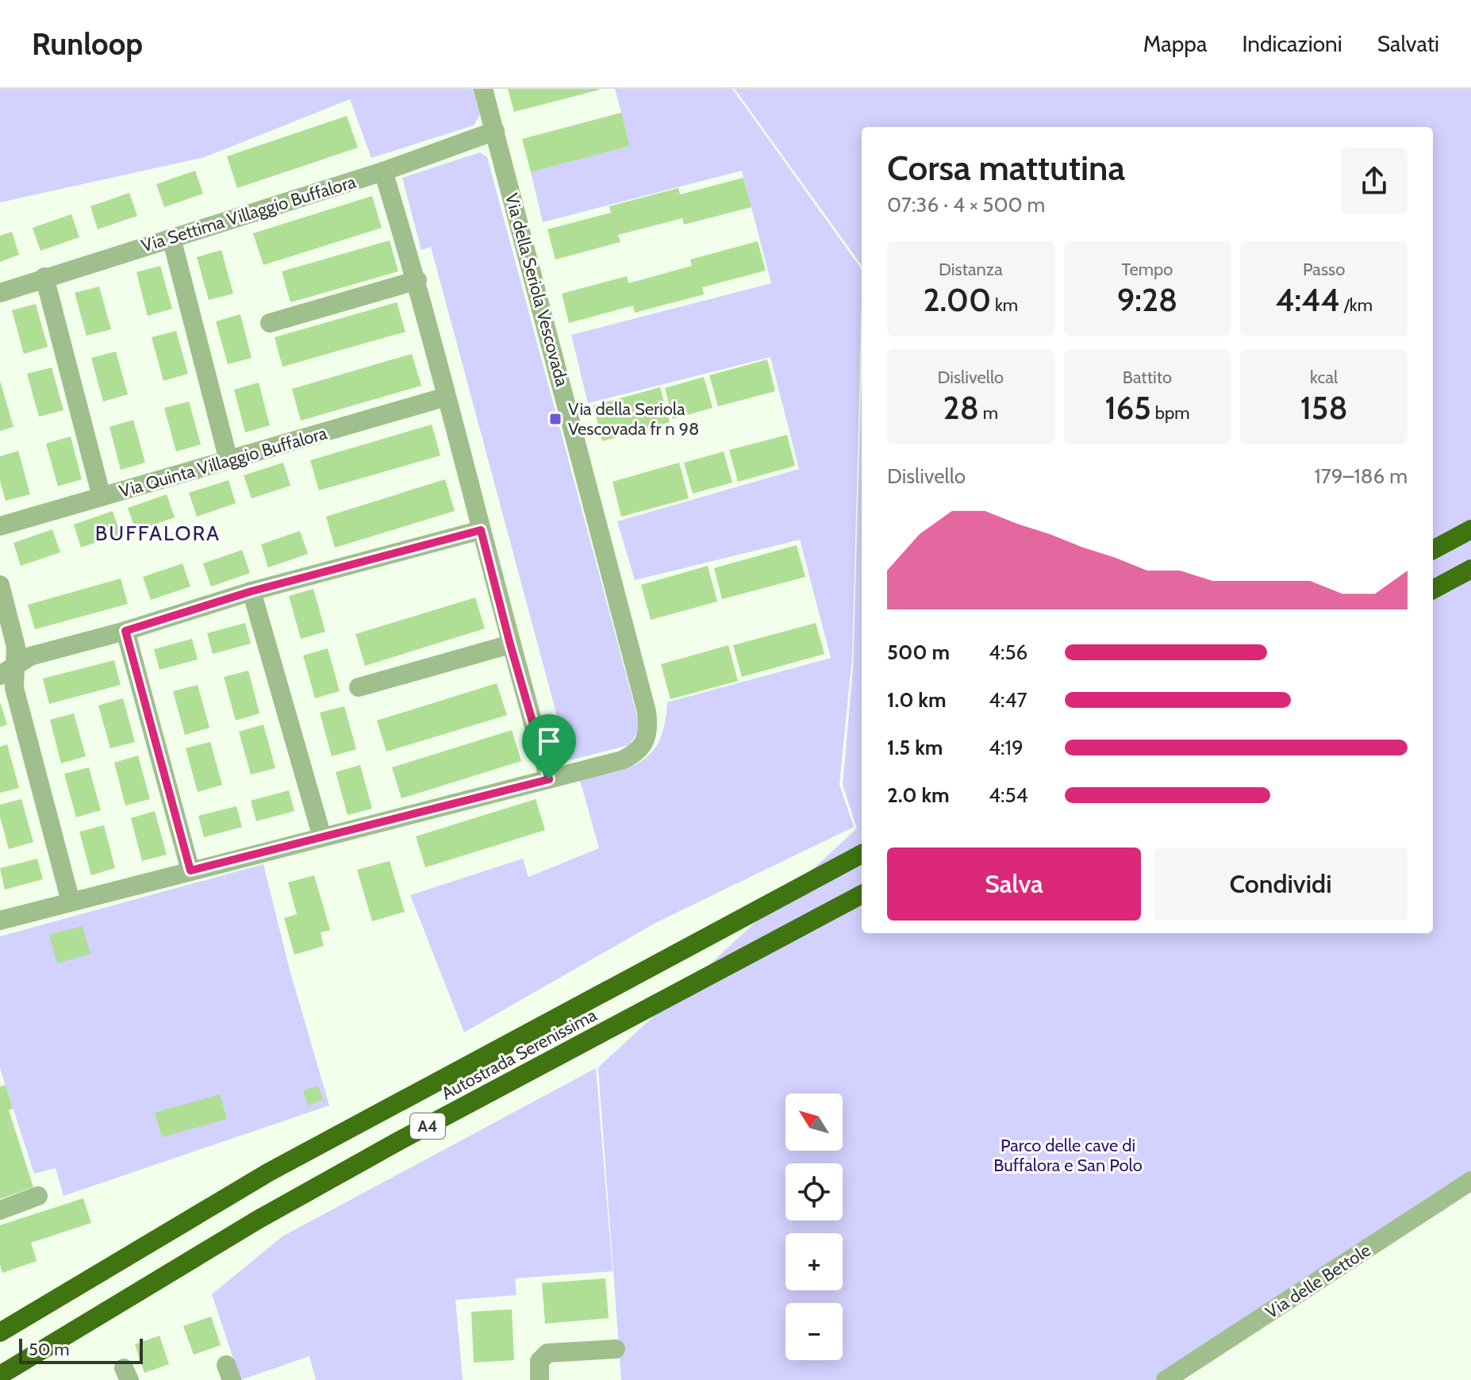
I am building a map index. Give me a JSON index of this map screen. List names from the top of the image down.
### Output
{
  "streets": {
    "highway": ["Autostrada Serenissima", "A4"],
    "street": [
      "Via Settima Villaggio Buffalora",
      "Via della Seriola Vescovada",
      "Via Quinta Villaggio Buffalora",
      "Via delle Bettole"
    ]
  },
  "crossings": [
    ["Via Settima Villaggio Buffalora", "Via della Seriola Vescovada"]
  ],
  "districts": ["BUFFALORA"],
  "parks": ["Parco delle cave di Buffalora e San Polo"],
  "places": {
    "transit": ["Via della Seriola Vescovada fr n 98"]
  },
  "scale_bar": "50 m",
  "north": "top left",
  "page": {
    "header": "Runloop",
    "nav": ["Mappa", "Indicazioni", "Salvati"],
    "heading": ["Corsa mattutina", "07:36 · 4 × 500 m"],
    "stats": [
      ["Distanza", "2.00 km"],
      ["Tempo", "9:28"],
      ["Passo", "4:44 /km"],
      ["Dislivello", "28 m"],
      ["Battito", "165 bpm"],
      ["kcal", "158"]
    ],
    "chart": ["Dislivello", "179–186 m"],
    "list": [
      {
        "name": "500 m",
        "note": "4:56"
      },
      {
        "name": "1.0 km",
        "note": "4:47"
      },
      {
        "name": "1.5 km",
        "note": "4:19"
      },
      {
        "name": "2.0 km",
        "note": "4:54"
      }
    ],
    "buttons": ["Salva", "Condividi"],
    "map_buttons": ["+", "−"],
    "scale": "50 m"
  }
}
